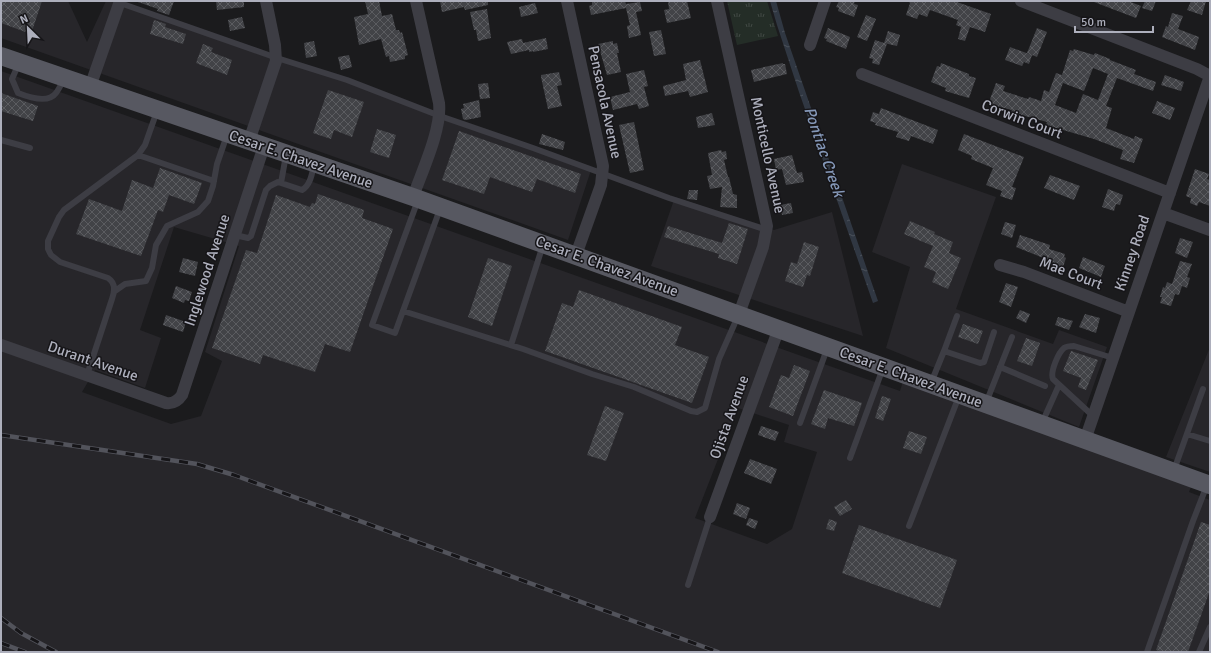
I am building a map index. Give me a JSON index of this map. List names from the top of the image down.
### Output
{
  "streets": {
    "main road": ["Cesar E. Chavez Avenue"],
    "street": [
      "Pensacola Avenue",
      "Corwin Court",
      "Monticello Avenue",
      "Kinney Road",
      "Inglewood Avenue",
      "Mae Court",
      "Durant Avenue",
      "Ojista Avenue"
    ]
  },
  "crossings": [
    ["Pensacola Avenue", "Cesar E. Chavez Avenue"],
    ["Corwin Court", "Kinney Road"],
    ["Monticello Avenue", "Cesar E. Chavez Avenue"],
    ["Cesar E. Chavez Avenue", "Kinney Road"],
    ["Cesar E. Chavez Avenue", "Inglewood Avenue"],
    ["Cesar E. Chavez Avenue", "Ojista Avenue"],
    ["Kinney Road", "Mae Court"],
    ["Inglewood Avenue", "Durant Avenue"]
  ],
  "water": ["Pontiac Creek"],
  "scale_bar": "50 m",
  "north": "top left"
}
